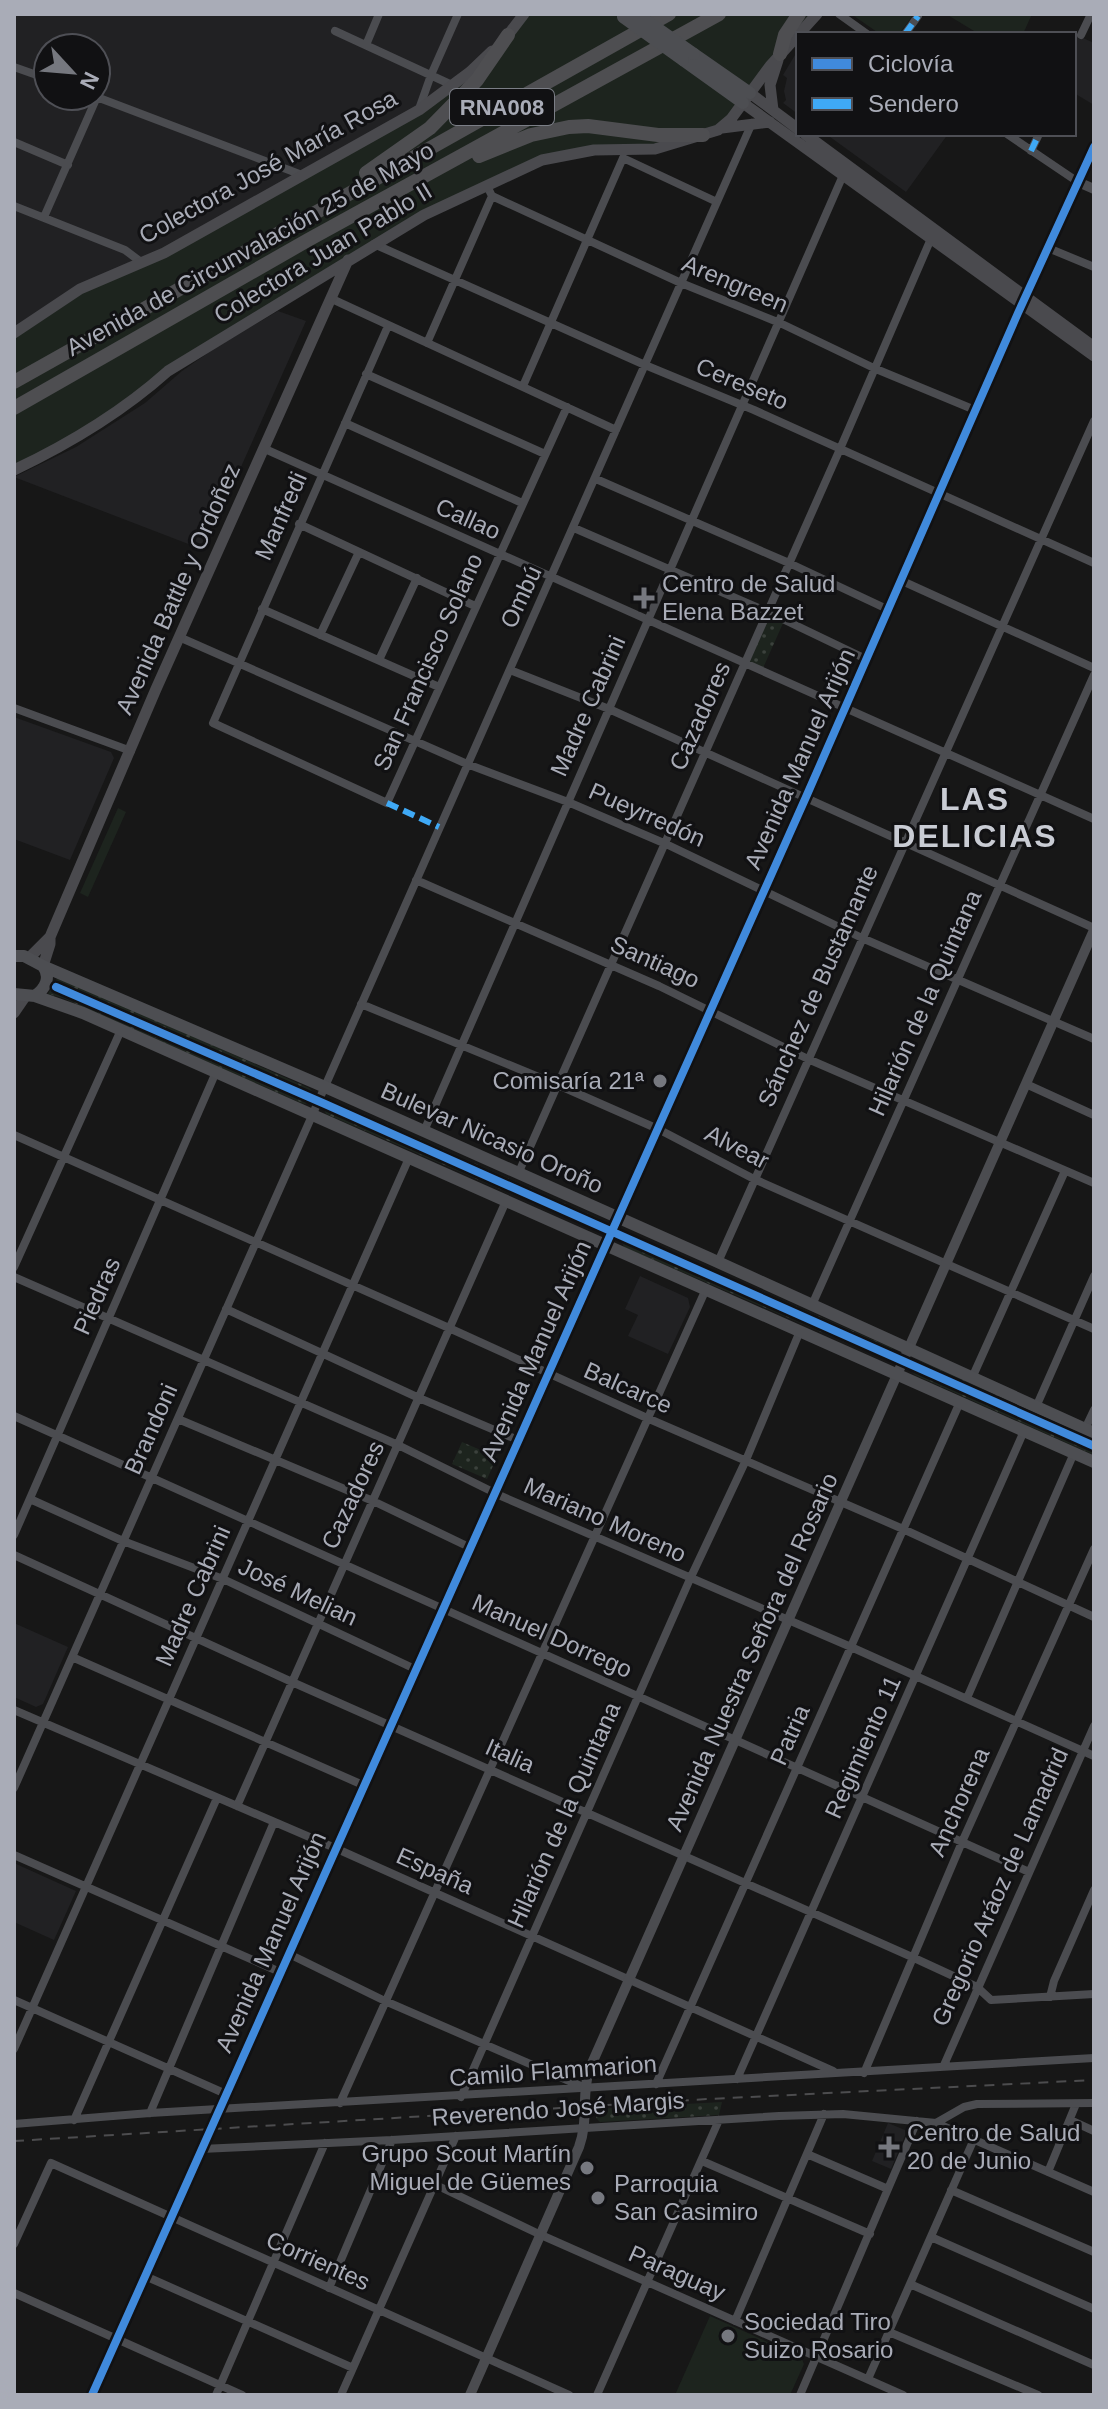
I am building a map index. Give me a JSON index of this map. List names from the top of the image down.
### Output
{
  "streets": {
    "highway": ["RNA008", "Avenida de Circunvalación 25 de Mayo"],
    "main road": [
      "Colectora José María Rosa",
      "Colectora Juan Pablo II",
      "Avenida Battle y Ordoñez",
      "Bulevar Nicasio Oroño"
    ],
    "street": [
      "Arengreen",
      "Cereseto",
      "Manfredi",
      "Callao",
      "Ombú",
      "San Francisco Solano",
      "Madre Cabrini",
      "Cazadores",
      "Avenida Manuel Arijón",
      "Pueyrredón",
      "Santiago",
      "Sánchez de Bustamante",
      "Hilarión de la Quintana",
      "Alvear",
      "Piedras",
      "Balcarce",
      "Brandoni",
      "Mariano Moreno",
      "José Melian",
      "Manuel Dorrego",
      "Avenida Nuestra Señora del Rosario",
      "Patria",
      "Regimiento 11",
      "Italia",
      "Anchorena",
      "España",
      "Gregorio Aráoz de Lamadrid",
      "Camilo Flammarion",
      "Reverendo José Margis",
      "Corrientes",
      "Paraguay"
    ]
  },
  "crossings": [
    ["Colectora Juan Pablo II", "Arengreen"],
    ["Colectora Juan Pablo II", "Cereseto"],
    ["Colectora Juan Pablo II", "Avenida Battle y Ordoñez"],
    ["Colectora Juan Pablo II", "Ombú"],
    ["Arengreen", "Ombú"],
    ["Arengreen", "Madre Cabrini"],
    ["Arengreen", "Cazadores"],
    ["Arengreen", "Avenida Manuel Arijón"],
    ["Cereseto", "Ombú"],
    ["Cereseto", "Madre Cabrini"],
    ["Cereseto", "Cazadores"],
    ["Cereseto", "Avenida Manuel Arijón"],
    ["Cereseto", "Sánchez de Bustamante"],
    ["Manfredi", "Callao"],
    ["Manfredi", "San Francisco Solano"],
    ["Manfredi", "Pueyrredón"],
    ["Callao", "Avenida Battle y Ordoñez"],
    ["Callao", "Ombú"],
    ["Callao", "San Francisco Solano"],
    ["Callao", "Madre Cabrini"],
    ["Callao", "Cazadores"],
    ["Callao", "Avenida Manuel Arijón"],
    ["Callao", "Sánchez de Bustamante"],
    ["Callao", "Hilarión de la Quintana"],
    ["Avenida Battle y Ordoñez", "Pueyrredón"],
    ["Avenida Battle y Ordoñez", "Bulevar Nicasio Oroño"],
    ["Ombú", "Pueyrredón"],
    ["Ombú", "Santiago"],
    ["Ombú", "Bulevar Nicasio Oroño"],
    ["Ombú", "Alvear"],
    ["Ombú", "Brandoni"],
    ["San Francisco Solano", "Pueyrredón"],
    ["Madre Cabrini", "Pueyrredón"],
    ["Madre Cabrini", "Santiago"],
    ["Madre Cabrini", "Bulevar Nicasio Oroño"],
    ["Madre Cabrini", "Alvear"],
    ["Madre Cabrini", "Balcarce"],
    ["Madre Cabrini", "Mariano Moreno"],
    ["Madre Cabrini", "José Melian"],
    ["Madre Cabrini", "Manuel Dorrego"],
    ["Madre Cabrini", "Italia"],
    ["Madre Cabrini", "España"],
    ["Cazadores", "Pueyrredón"],
    ["Cazadores", "Santiago"],
    ["Cazadores", "Bulevar Nicasio Oroño"],
    ["Cazadores", "Alvear"],
    ["Cazadores", "Balcarce"],
    ["Cazadores", "Mariano Moreno"],
    ["Cazadores", "José Melian"],
    ["Cazadores", "Manuel Dorrego"],
    ["Cazadores", "Italia"],
    ["Cazadores", "España"],
    ["Avenida Manuel Arijón", "Pueyrredón"],
    ["Avenida Manuel Arijón", "Santiago"],
    ["Avenida Manuel Arijón", "Bulevar Nicasio Oroño"],
    ["Avenida Manuel Arijón", "Alvear"],
    ["Avenida Manuel Arijón", "Balcarce"],
    ["Avenida Manuel Arijón", "Mariano Moreno"],
    ["Avenida Manuel Arijón", "José Melian"],
    ["Avenida Manuel Arijón", "Manuel Dorrego"],
    ["Avenida Manuel Arijón", "Italia"],
    ["Avenida Manuel Arijón", "España"],
    ["Avenida Manuel Arijón", "Camilo Flammarion"],
    ["Avenida Manuel Arijón", "Reverendo José Margis"],
    ["Avenida Manuel Arijón", "Corrientes"],
    ["Pueyrredón", "Sánchez de Bustamante"],
    ["Pueyrredón", "Hilarión de la Quintana"],
    ["Pueyrredón", "Avenida Nuestra Señora del Rosario"],
    ["Santiago", "Sánchez de Bustamante"],
    ["Santiago", "Hilarión de la Quintana"],
    ["Santiago", "Avenida Nuestra Señora del Rosario"],
    ["Sánchez de Bustamante", "Bulevar Nicasio Oroño"],
    ["Sánchez de Bustamante", "Alvear"],
    ["Hilarión de la Quintana", "Bulevar Nicasio Oroño"],
    ["Hilarión de la Quintana", "Alvear"],
    ["Hilarión de la Quintana", "Balcarce"],
    ["Hilarión de la Quintana", "Mariano Moreno"],
    ["Hilarión de la Quintana", "Manuel Dorrego"],
    ["Hilarión de la Quintana", "Italia"],
    ["Hilarión de la Quintana", "España"],
    ["Hilarión de la Quintana", "Camilo Flammarion"],
    ["Bulevar Nicasio Oroño", "Brandoni"],
    ["Bulevar Nicasio Oroño", "Avenida Nuestra Señora del Rosario"],
    ["Alvear", "Avenida Nuestra Señora del Rosario"],
    ["Piedras", "Balcarce"],
    ["Piedras", "Mariano Moreno"],
    ["Piedras", "José Melian"],
    ["Piedras", "Manuel Dorrego"],
    ["Balcarce", "Brandoni"],
    ["Balcarce", "Avenida Nuestra Señora del Rosario"],
    ["Balcarce", "Patria"],
    ["Balcarce", "Regimiento 11"],
    ["Balcarce", "Anchorena"],
    ["Brandoni", "Mariano Moreno"],
    ["Brandoni", "José Melian"],
    ["Brandoni", "Manuel Dorrego"],
    ["Brandoni", "Italia"],
    ["Brandoni", "España"],
    ["Mariano Moreno", "Avenida Nuestra Señora del Rosario"],
    ["Mariano Moreno", "Patria"],
    ["Mariano Moreno", "Regimiento 11"],
    ["Mariano Moreno", "Anchorena"],
    ["Mariano Moreno", "Gregorio Aráoz de Lamadrid"],
    ["Manuel Dorrego", "Avenida Nuestra Señora del Rosario"],
    ["Manuel Dorrego", "Patria"],
    ["Manuel Dorrego", "Regimiento 11"],
    ["Manuel Dorrego", "Anchorena"],
    ["Manuel Dorrego", "Gregorio Aráoz de Lamadrid"],
    ["Avenida Nuestra Señora del Rosario", "Italia"],
    ["Avenida Nuestra Señora del Rosario", "España"],
    ["Avenida Nuestra Señora del Rosario", "Camilo Flammarion"],
    ["Avenida Nuestra Señora del Rosario", "Reverendo José Margis"],
    ["Avenida Nuestra Señora del Rosario", "Corrientes"],
    ["Avenida Nuestra Señora del Rosario", "Paraguay"],
    ["Patria", "Italia"],
    ["Patria", "España"],
    ["Patria", "Camilo Flammarion"],
    ["Regimiento 11", "Italia"],
    ["Regimiento 11", "España"],
    ["Regimiento 11", "Camilo Flammarion"],
    ["Italia", "Anchorena"],
    ["Italia", "Gregorio Aráoz de Lamadrid"],
    ["Anchorena", "Camilo Flammarion"],
    ["España", "Camilo Flammarion"],
    ["Gregorio Aráoz de Lamadrid", "Camilo Flammarion"]
  ],
  "districts": ["LAS DELICIAS"],
  "places": {
    "health": ["Centro de Salud Elena Bazzet", "Centro de Salud 20 de Junio"],
    "other": [
      "Comisaría 21ª",
      "Grupo Scout Martín Miguel de Güemes",
      "Parroquia San Casimiro",
      "Sociedad Tiro Suizo Rosario"
    ]
  },
  "legend": ["Ciclovía", "Sendero"],
  "north": "bottom right"
}
